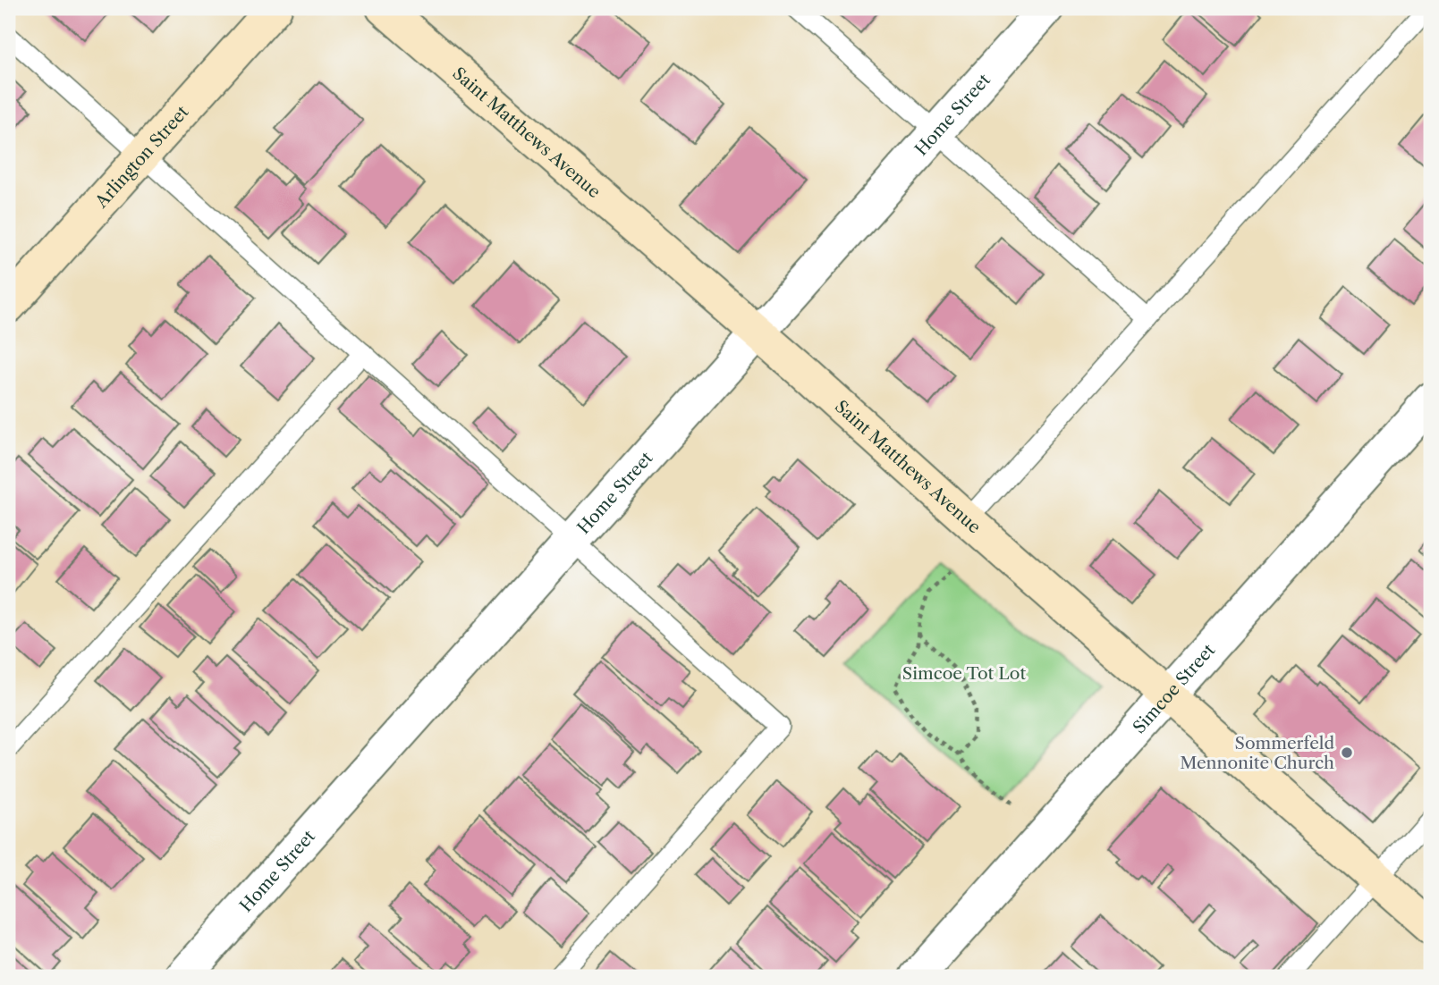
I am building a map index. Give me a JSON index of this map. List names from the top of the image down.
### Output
{
  "streets": {
    "street": [
      "Home Street",
      "Saint Matthews Avenue",
      "Arlington Street",
      "Simcoe Street"
    ]
  },
  "crossings": [
    ["Home Street", "Saint Matthews Avenue"],
    ["Saint Matthews Avenue", "Simcoe Street"]
  ],
  "parks": ["Simcoe Tot Lot"],
  "places": ["Sommerfeld Mennonite Church"]
}
